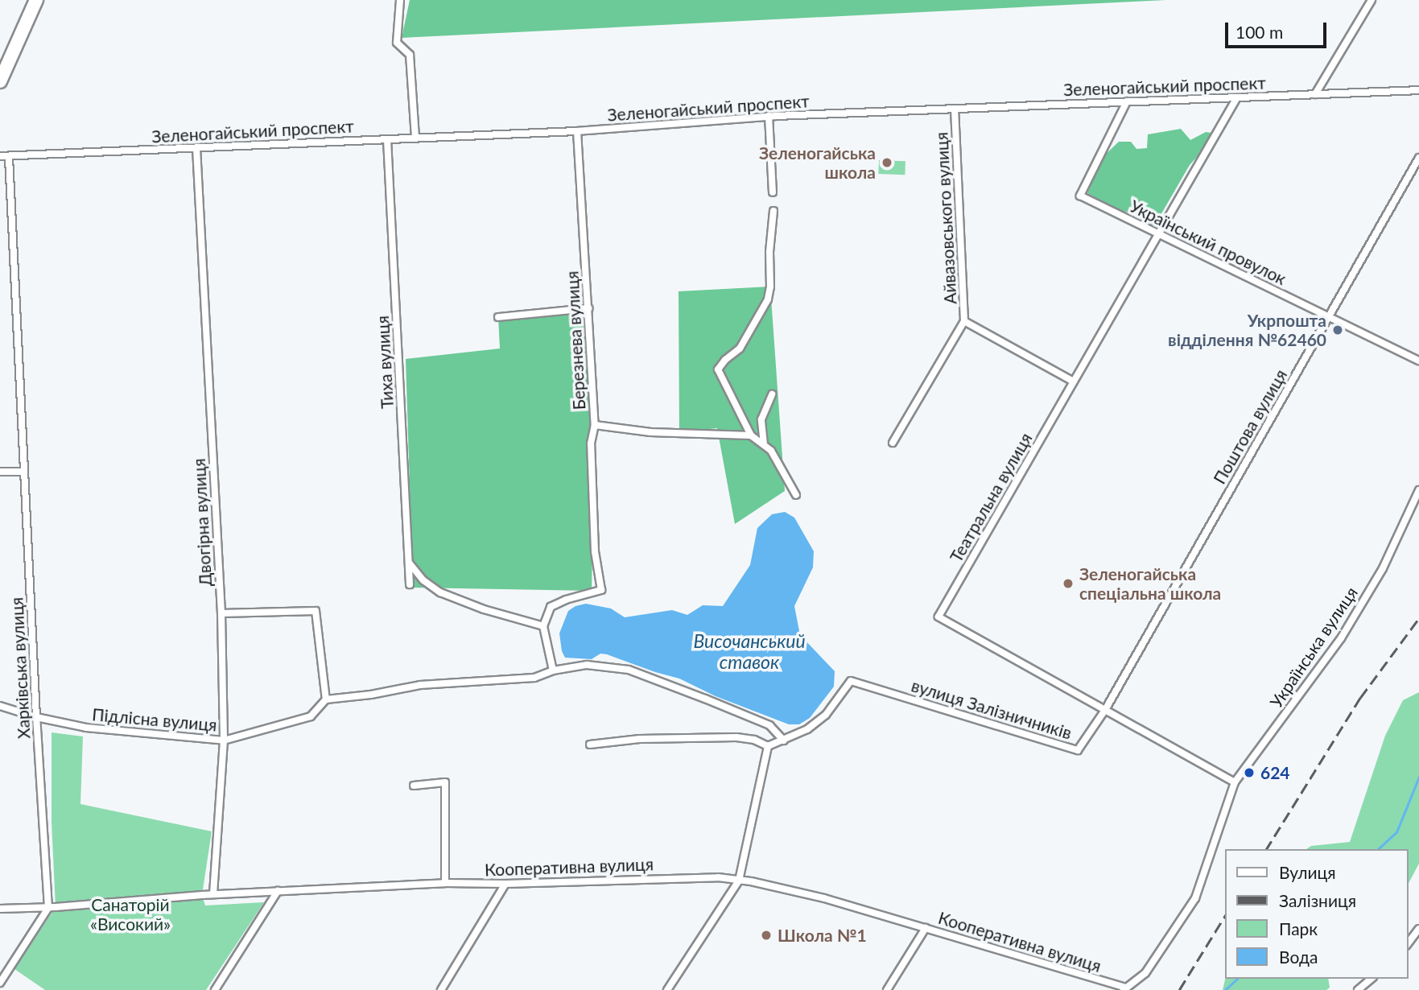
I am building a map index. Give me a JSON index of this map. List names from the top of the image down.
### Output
{
  "streets": {
    "street": [
      "Зеленогайський проспект",
      "Айвазовського вулиця",
      "Український провулок",
      "Березнева вулиця",
      "Тиха вулиця",
      "Поштова вулиця",
      "Театральна вулиця",
      "Двогірна вулиця",
      "Українська вулиця",
      "Харківська вулиця",
      "вулиця Залізничників",
      "Підлісна вулиця",
      "Кооперативна вулиця"
    ]
  },
  "crossings": [
    ["Зеленогайський проспект", "Айвазовського вулиця"],
    ["Зеленогайський проспект", "Український провулок"],
    ["Зеленогайський проспект", "Березнева вулиця"],
    ["Зеленогайський проспект", "Тиха вулиця"],
    ["Зеленогайський проспект", "Театральна вулиця"],
    ["Зеленогайський проспект", "Двогірна вулиця"],
    ["Зеленогайський проспект", "Харківська вулиця"],
    ["Український провулок", "Поштова вулиця"],
    ["Український провулок", "Театральна вулиця"],
    ["Поштова вулиця", "Театральна вулиця"],
    ["Поштова вулиця", "вулиця Залізничників"],
    ["Театральна вулиця", "Українська вулиця"],
    ["Театральна вулиця", "вулиця Залізничників"],
    ["Двогірна вулиця", "Підлісна вулиця"],
    ["Двогірна вулиця", "Кооперативна вулиця"],
    ["Українська вулиця", "Кооперативна вулиця"],
    ["Харківська вулиця", "Підлісна вулиця"],
    ["Харківська вулиця", "Кооперативна вулиця"]
  ],
  "water": ["Височанський ставок"],
  "parks": ["Санаторій «Високий»"],
  "places": [
    "Зеленогайська школа",
    "Укрпошта відділення №62460",
    "Зеленогайська спеціальна школа",
    "624",
    "Школа №1"
  ],
  "legend": [
    "Вулиця",
    "Залізниця",
    "Парк",
    "Вода"
  ],
  "scale_bar": "100 m"
}
